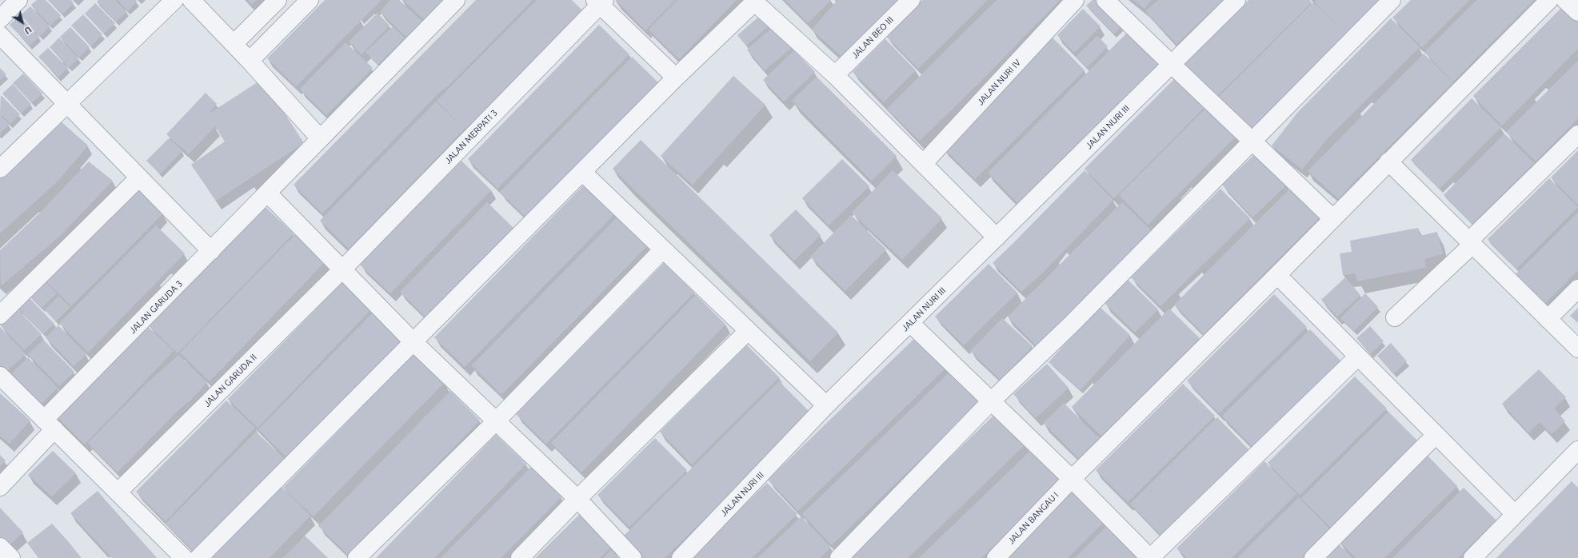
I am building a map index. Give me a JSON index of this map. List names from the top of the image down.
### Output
{
  "streets": {
    "street": [
      "JALAN BEO III",
      "JALAN NURI IV",
      "JALAN NURI III",
      "JALAN MERPATI 3",
      "JALAN GARUDA 3",
      "JALAN GARUDA II",
      "JALAN BANGAU I"
    ]
  },
  "crossings": [
    ["JALAN MERPATI 3", "JALAN GARUDA II"]
  ],
  "north": "bottom right"
}
